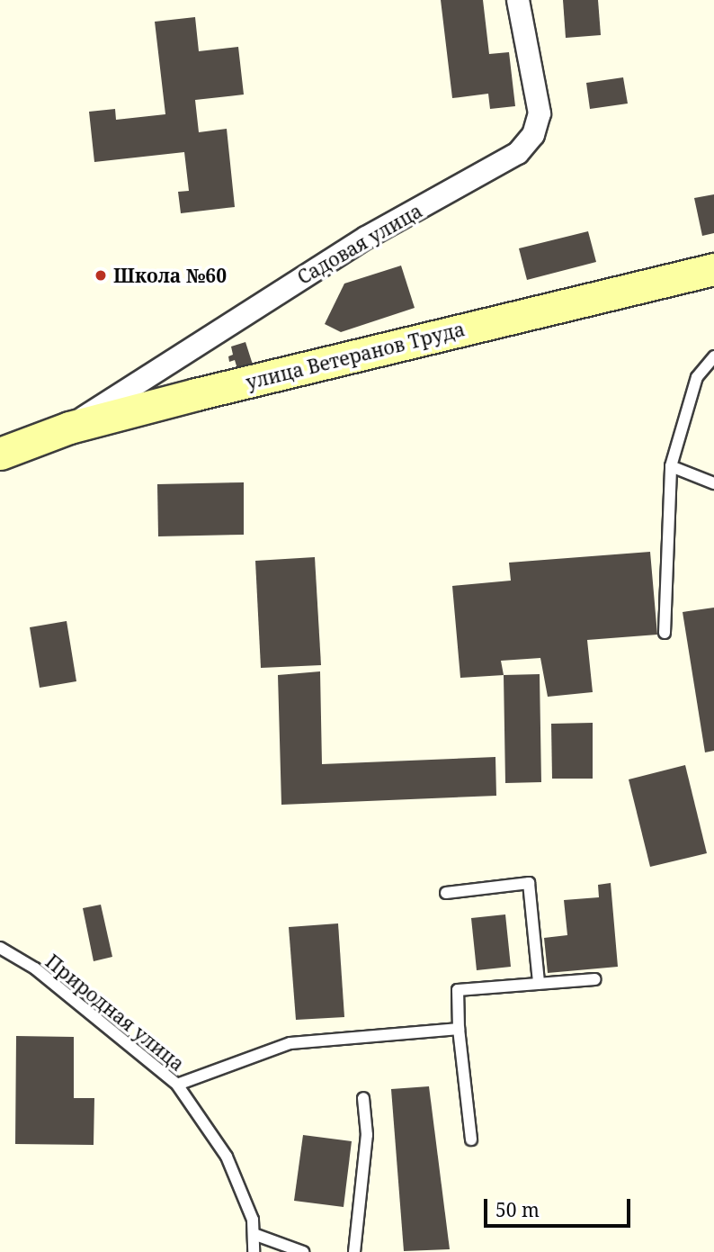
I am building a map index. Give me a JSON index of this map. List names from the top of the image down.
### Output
{
  "streets": {
    "street": ["Садовая улица", "улица Ветеранов Труда"],
    "lane": ["Природная улица"]
  },
  "crossings": [
    ["Садовая улица", "улица Ветеранов Труда"]
  ],
  "places": ["Школа №60"],
  "scale_bar": "50 m"
}
